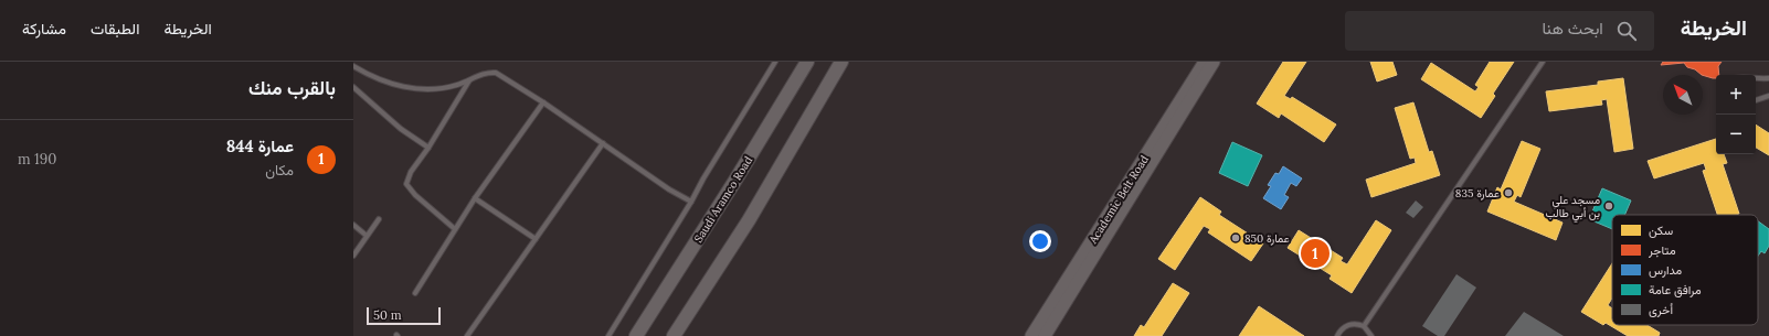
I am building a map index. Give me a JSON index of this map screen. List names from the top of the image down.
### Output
{
  "streets": {
    "main road": ["Saudi Aramco Road"],
    "street": ["Academic Belt Road"]
  },
  "places": ["عمارة 835", "مسجد علي بن أبي طالب", "عمارة 850"],
  "legend": [
    "سكن",
    "متاجر",
    "مدارس",
    "مرافق عامة",
    "أخرى"
  ],
  "scale_bar": "50 m",
  "north": "top left",
  "page": {
    "header": "الخريطة",
    "search": "ابحث هنا",
    "nav": ["الخريطة", "الطبقات", "مشاركة"],
    "heading": "بالقرب منك",
    "map_buttons": ["+", "−"],
    "list": [
      {
        "mark": "1",
        "name": "عمارة 844",
        "note": "مكان",
        "value": "190 m"
      }
    ],
    "pins": "1",
    "scale": "50 m"
  }
}
